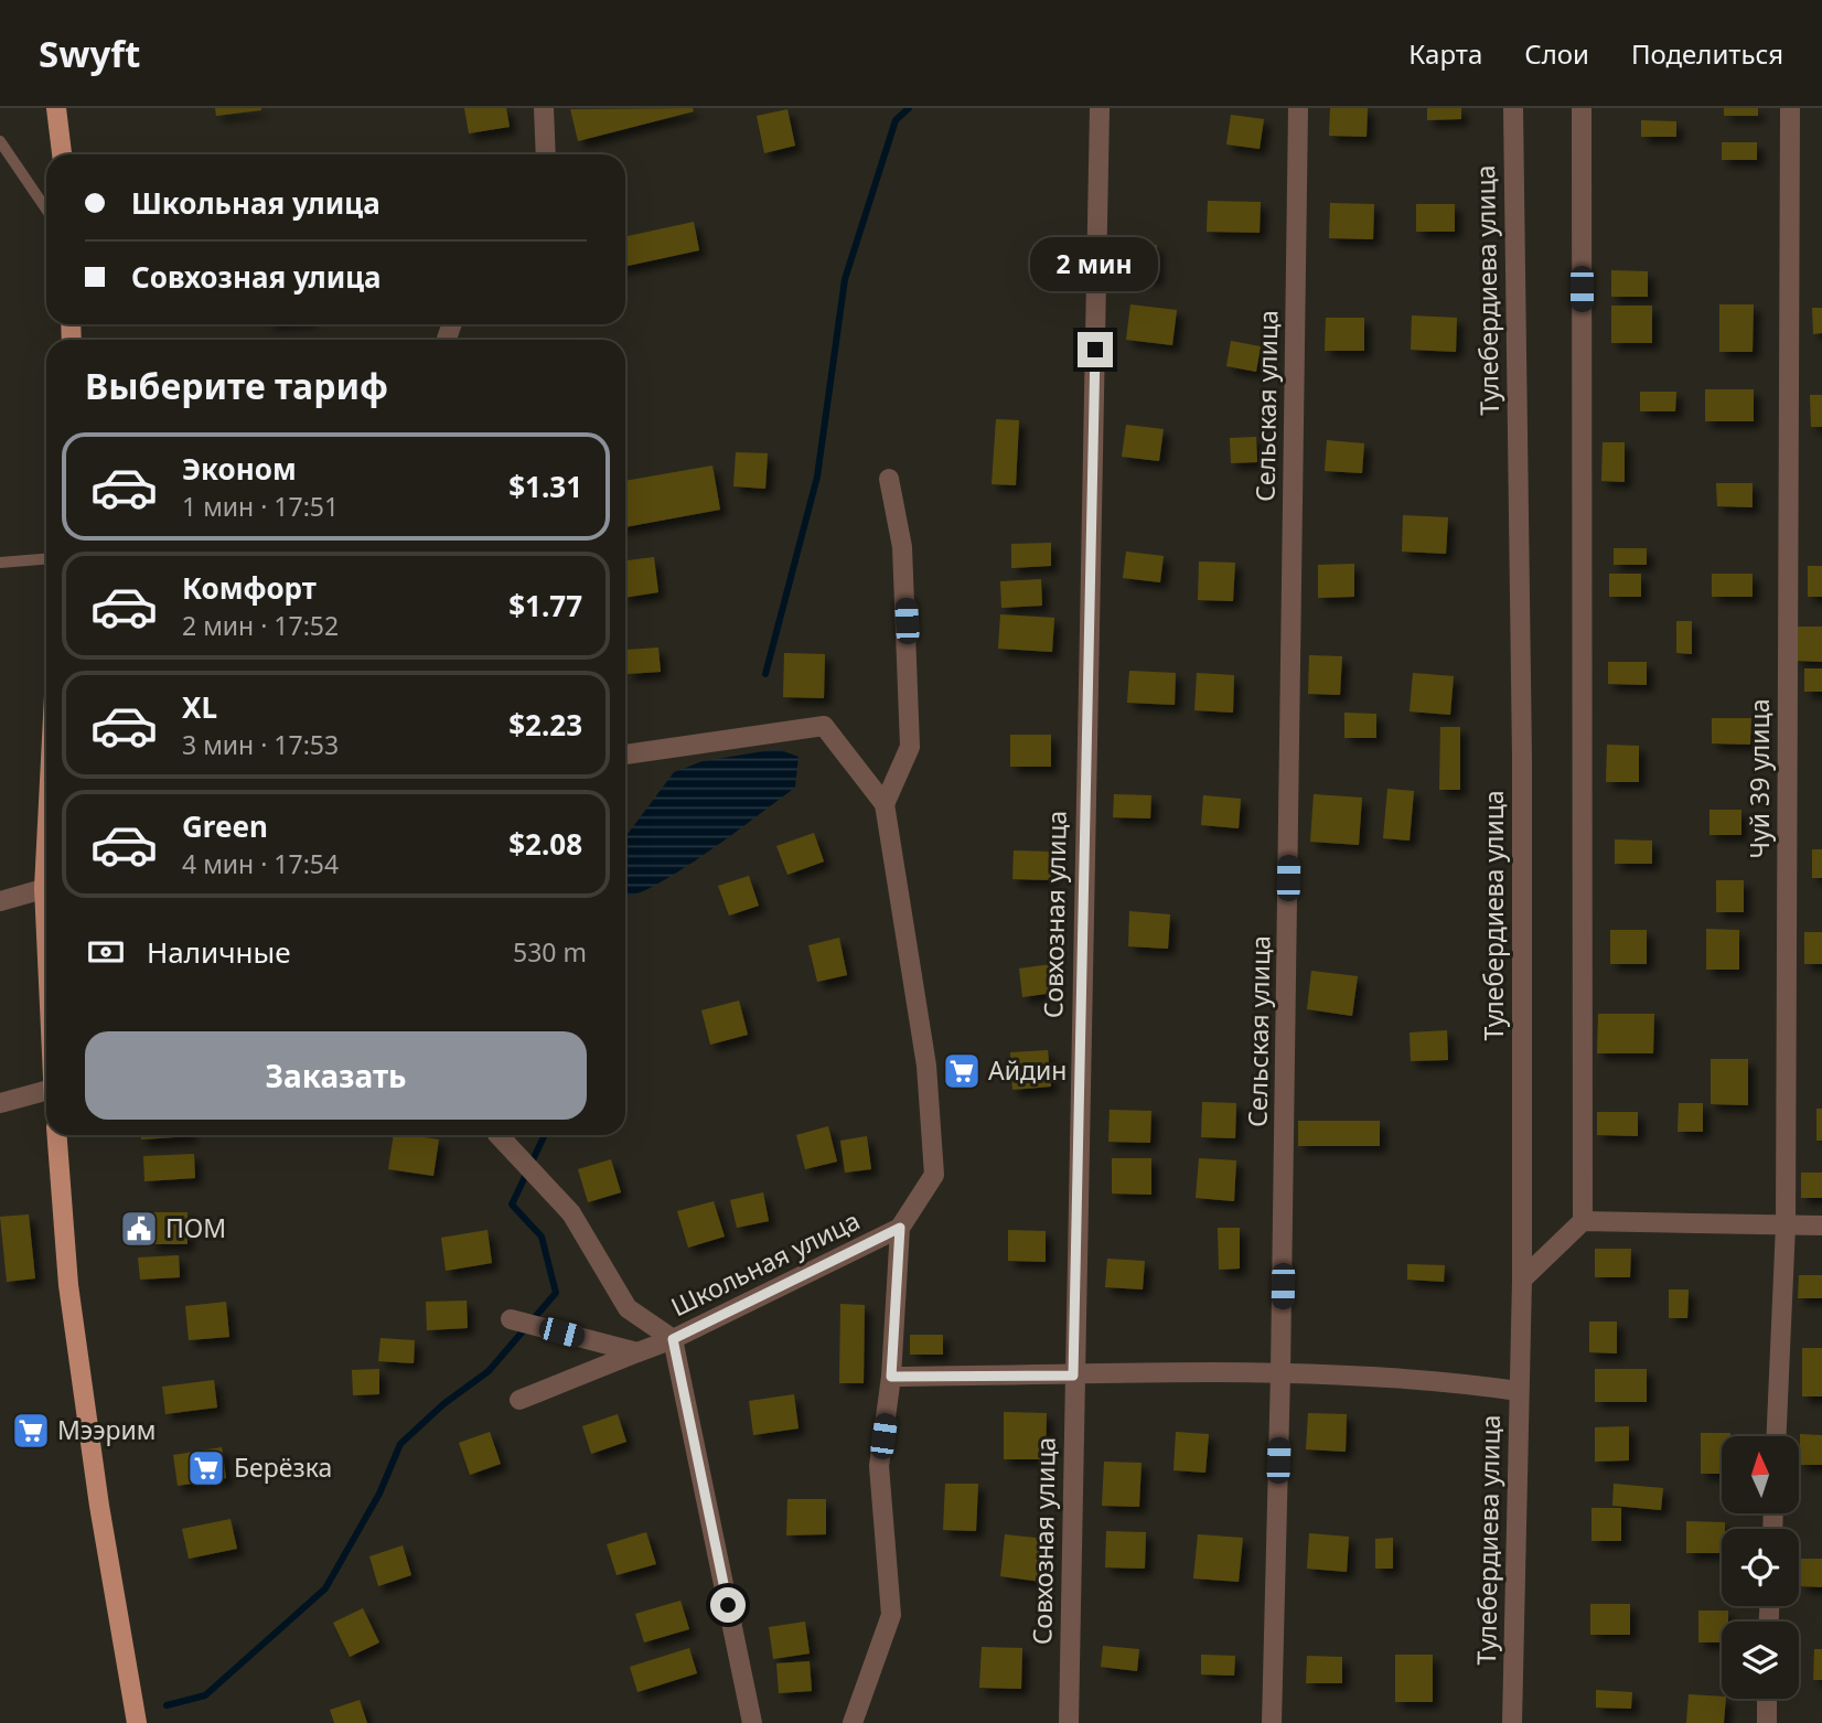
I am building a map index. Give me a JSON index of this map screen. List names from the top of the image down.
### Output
{
  "streets": {
    "street": [
      "Тулебердиева улица",
      "Сельская улица",
      "Чуй 39 улица",
      "Совхозная улица",
      "Школьная улица"
    ]
  },
  "places": {
    "supermarket": ["Айдин", "Мээрим", "Берёзка"],
    "public building": ["ПОМ"]
  },
  "north": "top",
  "page": {
    "header": "Swyft",
    "nav": ["Карта", "Слои", "Поделиться"],
    "banner": ["Школьная улица", "Совхозная улица"],
    "bubble": "2 мин",
    "heading": "Выберите тариф",
    "list": [
      {
        "name": "Эконом",
        "note": "1 мин · 17:51",
        "value": "$1.31"
      },
      {
        "name": "Комфорт",
        "note": "2 мин · 17:52",
        "value": "$1.77"
      },
      {
        "name": "XL",
        "note": "3 мин · 17:53",
        "value": "$2.23"
      },
      {
        "name": "Green",
        "note": "4 мин · 17:54",
        "value": "$2.08"
      }
    ],
    "pay": ["Наличные", "530 m"],
    "buttons": "Заказать"
  }
}
